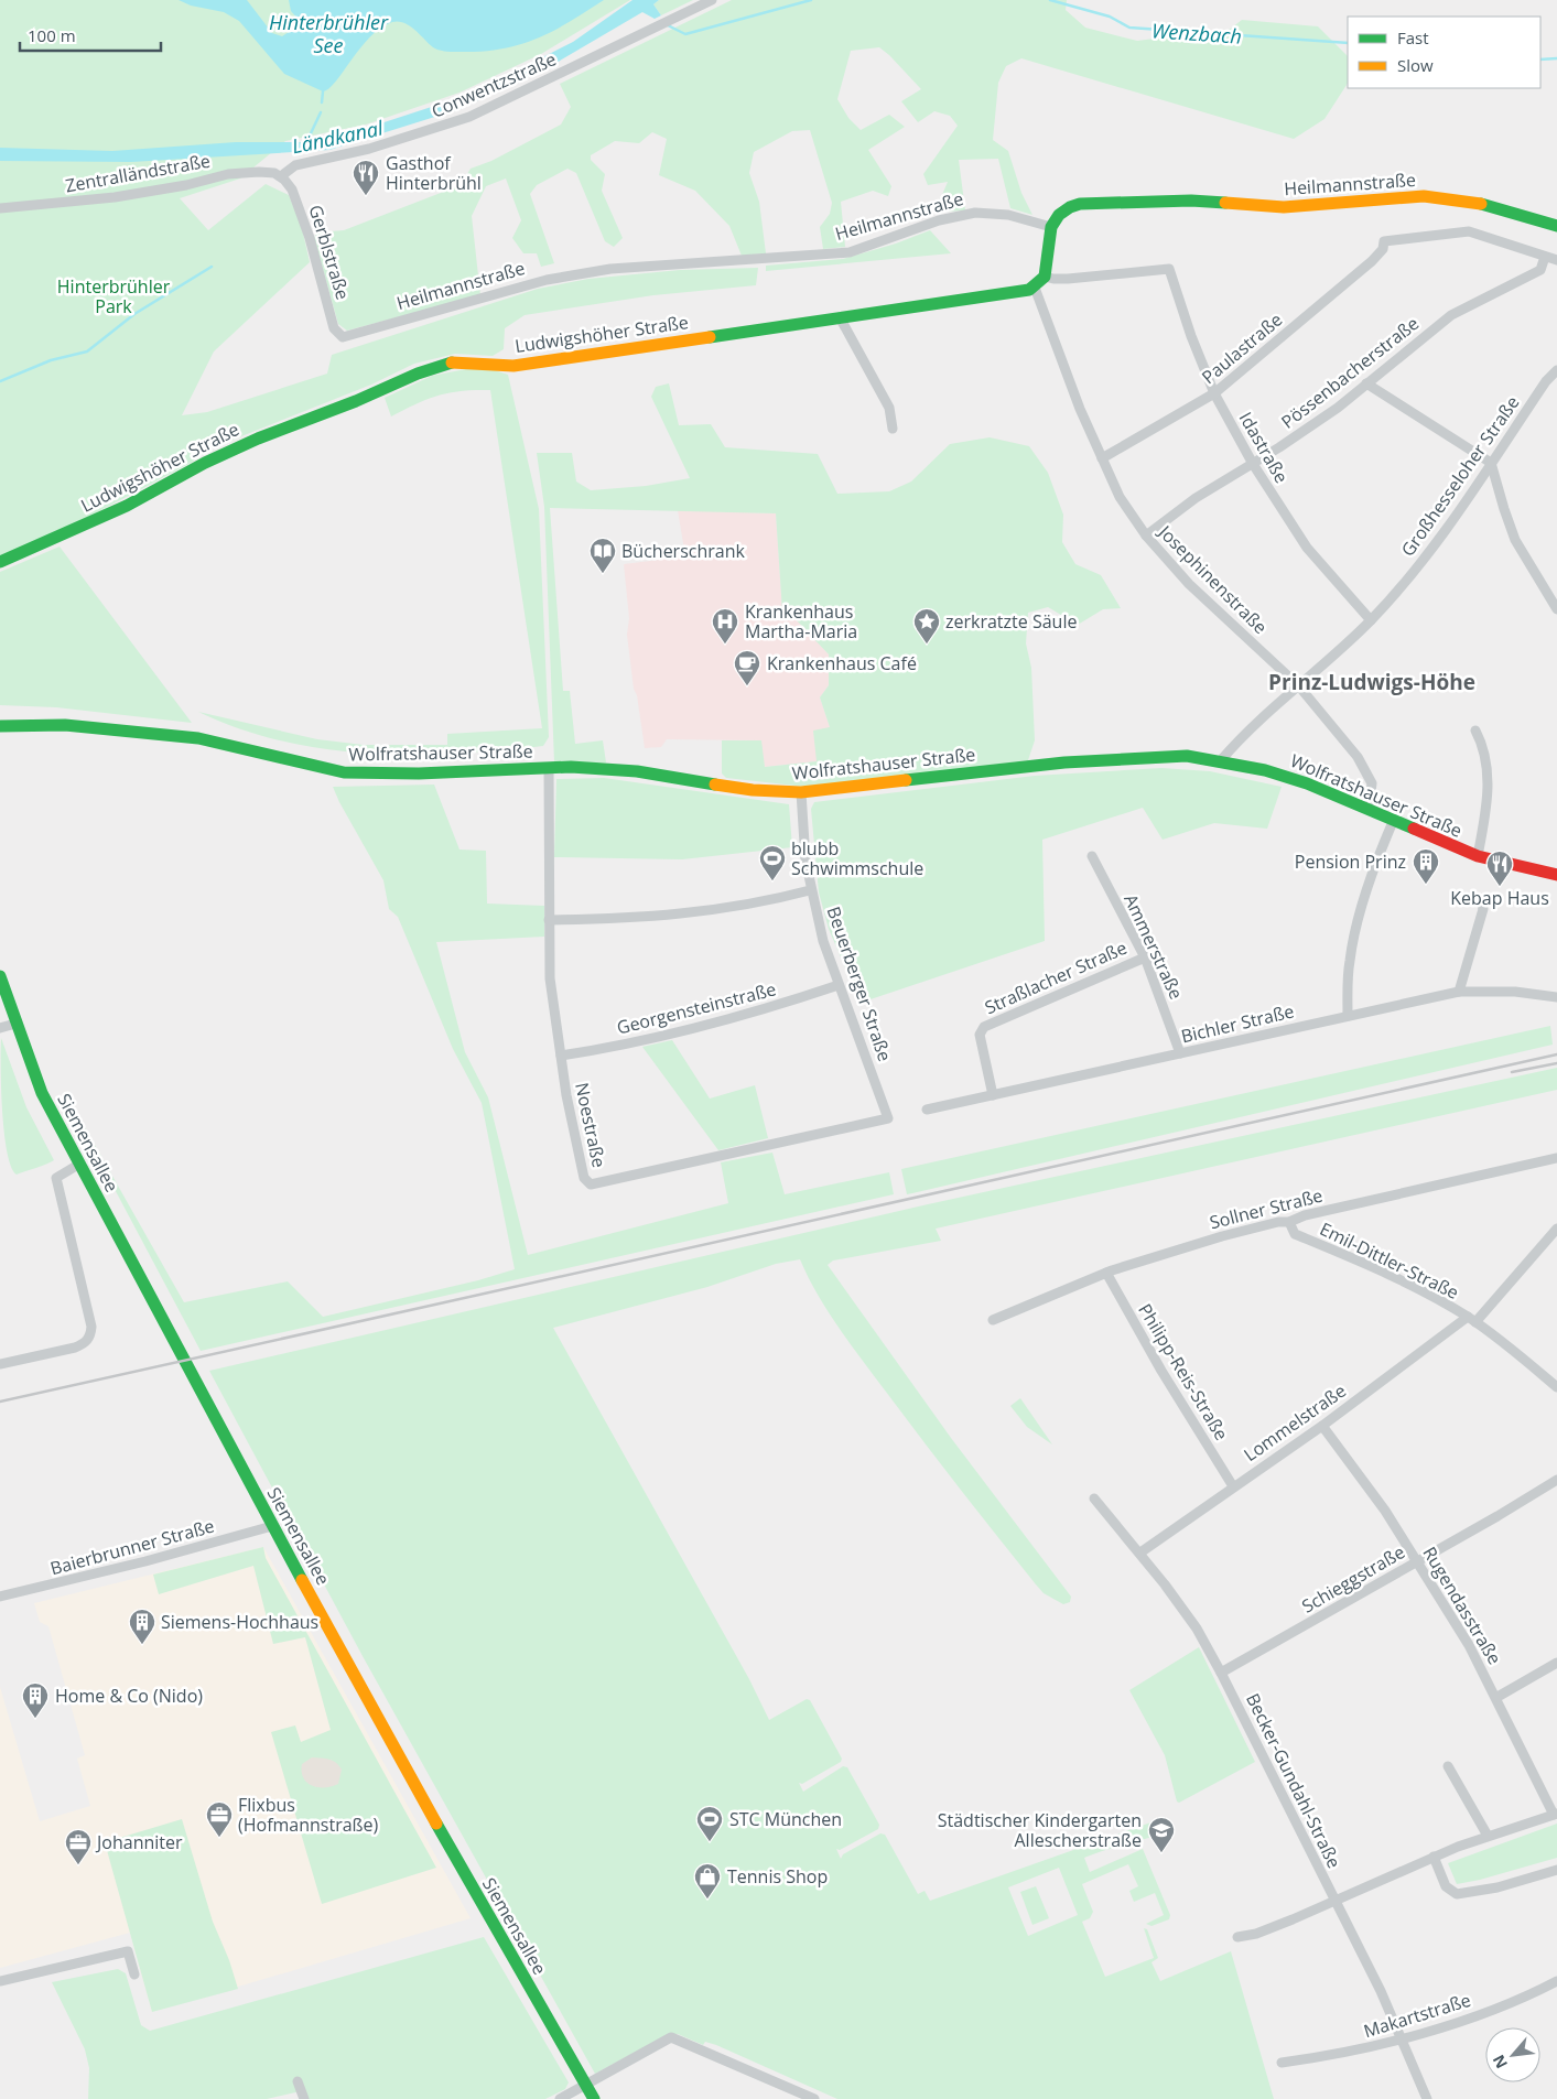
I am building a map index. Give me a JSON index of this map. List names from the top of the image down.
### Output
{
  "streets": {
    "main road": [
      "Heilmannstraße",
      "Ludwigshöher Straße",
      "Wolfratshauser Straße",
      "Siemensallee"
    ],
    "street": [
      "Conwentzstraße",
      "Zentralländstraße",
      "Gerblstraße",
      "Paulastraße",
      "Pössenbacherstraße",
      "Idastraße",
      "Großhesseloher Straße",
      "Josephinenstraße",
      "Ammerstraße",
      "Straßlacher Straße",
      "Beuerberger Straße",
      "Georgensteinstraße",
      "Bichler Straße",
      "Noestraße",
      "Sollner Straße",
      "Emil-Dittler-Straße",
      "Philipp-Reis-Straße",
      "Lommelstraße",
      "Baierbrunner Straße",
      "Schieggstraße",
      "Rugendasstraße",
      "Becker-Gundahl-Straße",
      "Makartstraße"
    ]
  },
  "crossings": [
    ["Conwentzstraße", "Zentralländstraße"],
    ["Conwentzstraße", "Gerblstraße"],
    ["Zentralländstraße", "Gerblstraße"],
    ["Heilmannstraße", "Gerblstraße"],
    ["Ludwigshöher Straße", "Josephinenstraße"],
    ["Paulastraße", "Pössenbacherstraße"],
    ["Paulastraße", "Idastraße"],
    ["Paulastraße", "Josephinenstraße"],
    ["Pössenbacherstraße", "Idastraße"],
    ["Pössenbacherstraße", "Josephinenstraße"],
    ["Idastraße", "Großhesseloher Straße"],
    ["Großhesseloher Straße", "Josephinenstraße"],
    ["Großhesseloher Straße", "Wolfratshauser Straße"],
    ["Josephinenstraße", "Wolfratshauser Straße"],
    ["Wolfratshauser Straße", "Beuerberger Straße"],
    ["Wolfratshauser Straße", "Noestraße"],
    ["Ammerstraße", "Straßlacher Straße"],
    ["Ammerstraße", "Bichler Straße"],
    ["Straßlacher Straße", "Bichler Straße"],
    ["Beuerberger Straße", "Georgensteinstraße"],
    ["Beuerberger Straße", "Noestraße"],
    ["Georgensteinstraße", "Noestraße"],
    ["Siemensallee", "Baierbrunner Straße"],
    ["Sollner Straße", "Emil-Dittler-Straße"],
    ["Sollner Straße", "Philipp-Reis-Straße"],
    ["Emil-Dittler-Straße", "Lommelstraße"],
    ["Philipp-Reis-Straße", "Lommelstraße"],
    ["Lommelstraße", "Rugendasstraße"],
    ["Lommelstraße", "Becker-Gundahl-Straße"],
    ["Schieggstraße", "Rugendasstraße"],
    ["Schieggstraße", "Becker-Gundahl-Straße"],
    ["Becker-Gundahl-Straße", "Makartstraße"]
  ],
  "districts": ["Prinz-Ludwigs-Höhe"],
  "water": ["Hinterbrühler See", "Wenzbach", "Ländkanal"],
  "parks": ["Hinterbrühler Park"],
  "places": {
    "restaurant": ["Gasthof Hinterbrühl", "Kebap Haus"],
    "library": ["Bücherschrank"],
    "hospital": ["Krankenhaus Martha-Maria"],
    "place": ["zerkratzte Säule"],
    "cafe": ["Krankenhaus Café"],
    "sports": ["blubb Schwimmschule", "STC München"],
    "building": ["Pension Prinz", "Siemens-Hochhaus", "Home & Co (Nido)"],
    "office": ["Flixbus (Hofmannstraße)", "Johanniter"],
    "school or university": ["Städtischer Kindergarten Allescherstraße"],
    "shop": ["Tennis Shop"]
  },
  "legend": ["Fast", "Slow"],
  "scale_bar": "100 m",
  "north": "bottom left"
}
